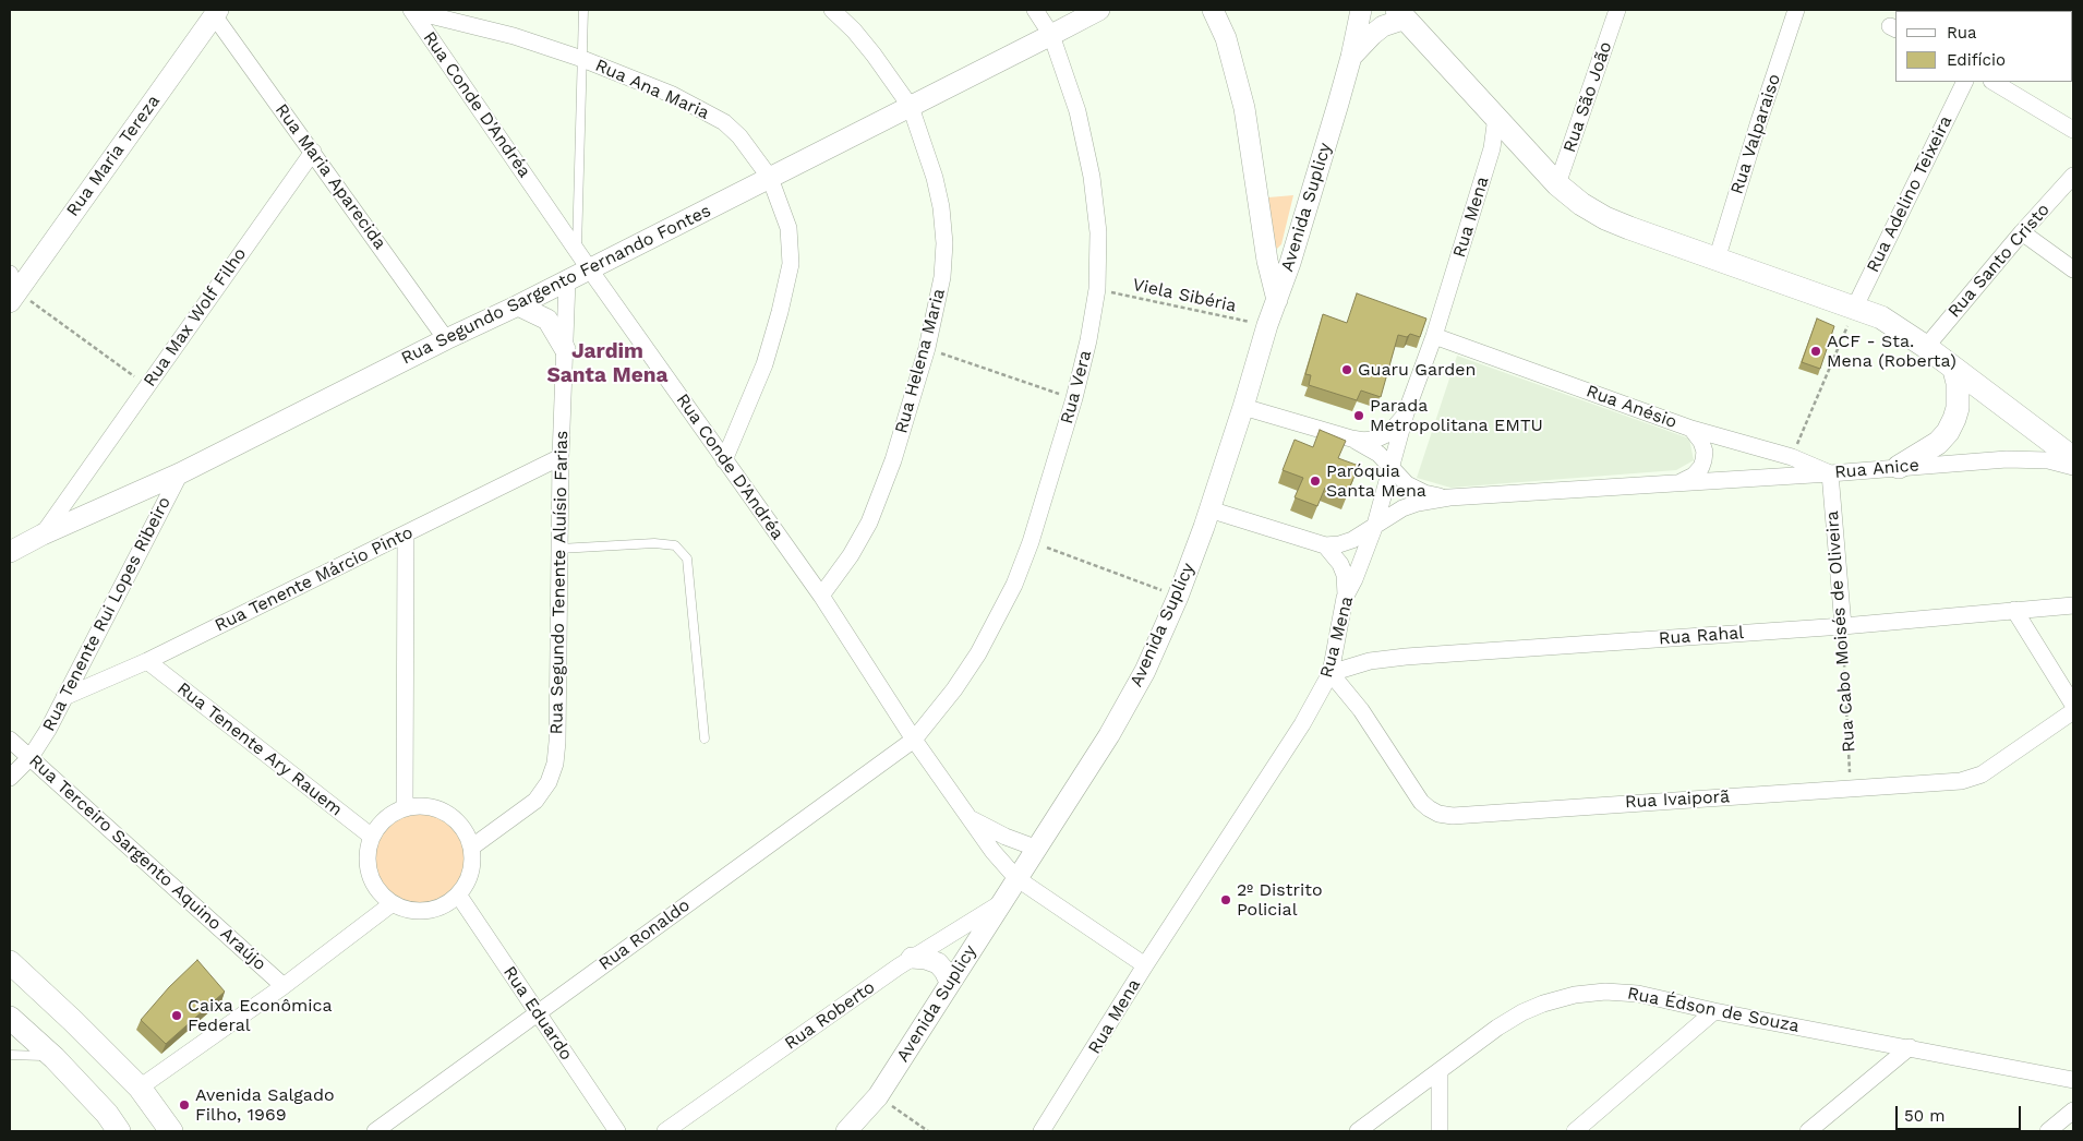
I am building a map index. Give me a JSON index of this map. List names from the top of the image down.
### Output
{
  "streets": {
    "street": [
      "Rua Ana Maria",
      "Rua São João",
      "Rua Conde D'Andréa",
      "Rua Valparaiso",
      "Rua Maria Tereza",
      "Rua Maria Aparecida",
      "Rua Adelino Teixeira",
      "Avenida Suplicy",
      "Rua Mena",
      "Rua Santo Cristo",
      "Rua Segundo Sargento Fernando Fontes",
      "Rua Max Wolf Filho",
      "Rua Helena Maria",
      "Rua Vera",
      "Rua Anésio",
      "Rua Anice",
      "Rua Tenente Márcio Pinto",
      "Rua Segundo Tenente Aluísio Farias",
      "Rua Tenente Rui Lopes Ribeiro",
      "Rua Cabo Moisés de Oliveira",
      "Rua Rahal",
      "Rua Tenente Ary Rauem",
      "Rua Ivaiporã",
      "Rua Terceiro Sargento Aquino Araújo",
      "Rua Ronaldo",
      "Rua Édson de Souza",
      "Rua Eduardo",
      "Rua Roberto"
    ],
    "path": ["Viela Sibéria"]
  },
  "crossings": [
    ["Rua Ana Maria", "Rua Conde D'Andréa"],
    ["Rua Ana Maria", "Rua Segundo Sargento Fernando Fontes"],
    ["Rua Conde D'Andréa", "Avenida Suplicy"],
    ["Rua Conde D'Andréa", "Rua Mena"],
    ["Rua Conde D'Andréa", "Rua Segundo Sargento Fernando Fontes"],
    ["Rua Conde D'Andréa", "Rua Helena Maria"],
    ["Rua Conde D'Andréa", "Rua Vera"],
    ["Rua Conde D'Andréa", "Rua Ronaldo"],
    ["Rua Maria Tereza", "Rua Maria Aparecida"],
    ["Rua Maria Aparecida", "Rua Segundo Sargento Fernando Fontes"],
    ["Rua Maria Aparecida", "Rua Max Wolf Filho"],
    ["Avenida Suplicy", "Viela Sibéria"],
    ["Avenida Suplicy", "Rua Roberto"],
    ["Rua Mena", "Rua Anésio"],
    ["Rua Mena", "Rua Anice"],
    ["Rua Mena", "Rua Rahal"],
    ["Rua Mena", "Rua Ivaiporã"],
    ["Rua Segundo Sargento Fernando Fontes", "Rua Max Wolf Filho"],
    ["Rua Segundo Sargento Fernando Fontes", "Rua Helena Maria"],
    ["Rua Segundo Sargento Fernando Fontes", "Rua Vera"],
    ["Rua Segundo Sargento Fernando Fontes", "Rua Segundo Tenente Aluísio Farias"],
    ["Rua Segundo Sargento Fernando Fontes", "Rua Tenente Rui Lopes Ribeiro"],
    ["Viela Sibéria", "Rua Vera"],
    ["Rua Vera", "Rua Ronaldo"],
    ["Rua Anésio", "Rua Anice"],
    ["Rua Anésio", "Rua Cabo Moisés de Oliveira"],
    ["Rua Anice", "Rua Cabo Moisés de Oliveira"],
    ["Rua Tenente Márcio Pinto", "Rua Segundo Tenente Aluísio Farias"],
    ["Rua Tenente Márcio Pinto", "Rua Tenente Rui Lopes Ribeiro"],
    ["Rua Tenente Márcio Pinto", "Rua Tenente Ary Rauem"],
    ["Rua Segundo Tenente Aluísio Farias", "Rua Tenente Ary Rauem"],
    ["Rua Segundo Tenente Aluísio Farias", "Rua Eduardo"],
    ["Rua Tenente Rui Lopes Ribeiro", "Rua Terceiro Sargento Aquino Araújo"],
    ["Rua Cabo Moisés de Oliveira", "Rua Rahal"],
    ["Rua Cabo Moisés de Oliveira", "Rua Ivaiporã"],
    ["Rua Rahal", "Rua Ivaiporã"],
    ["Rua Tenente Ary Rauem", "Rua Eduardo"],
    ["Rua Ronaldo", "Rua Eduardo"]
  ],
  "districts": ["Jardim Santa Mena"],
  "places": [
    "ACF - Sta. Mena (Roberta)",
    "Guaru Garden",
    "Parada Metropolitana EMTU",
    "Paróquia Santa Mena",
    "2º Distrito Policial",
    "Caixa Econômica Federal",
    "Avenida Salgado Filho, 1969"
  ],
  "legend": ["Rua", "Edifício"],
  "scale_bar": "50 m"
}
